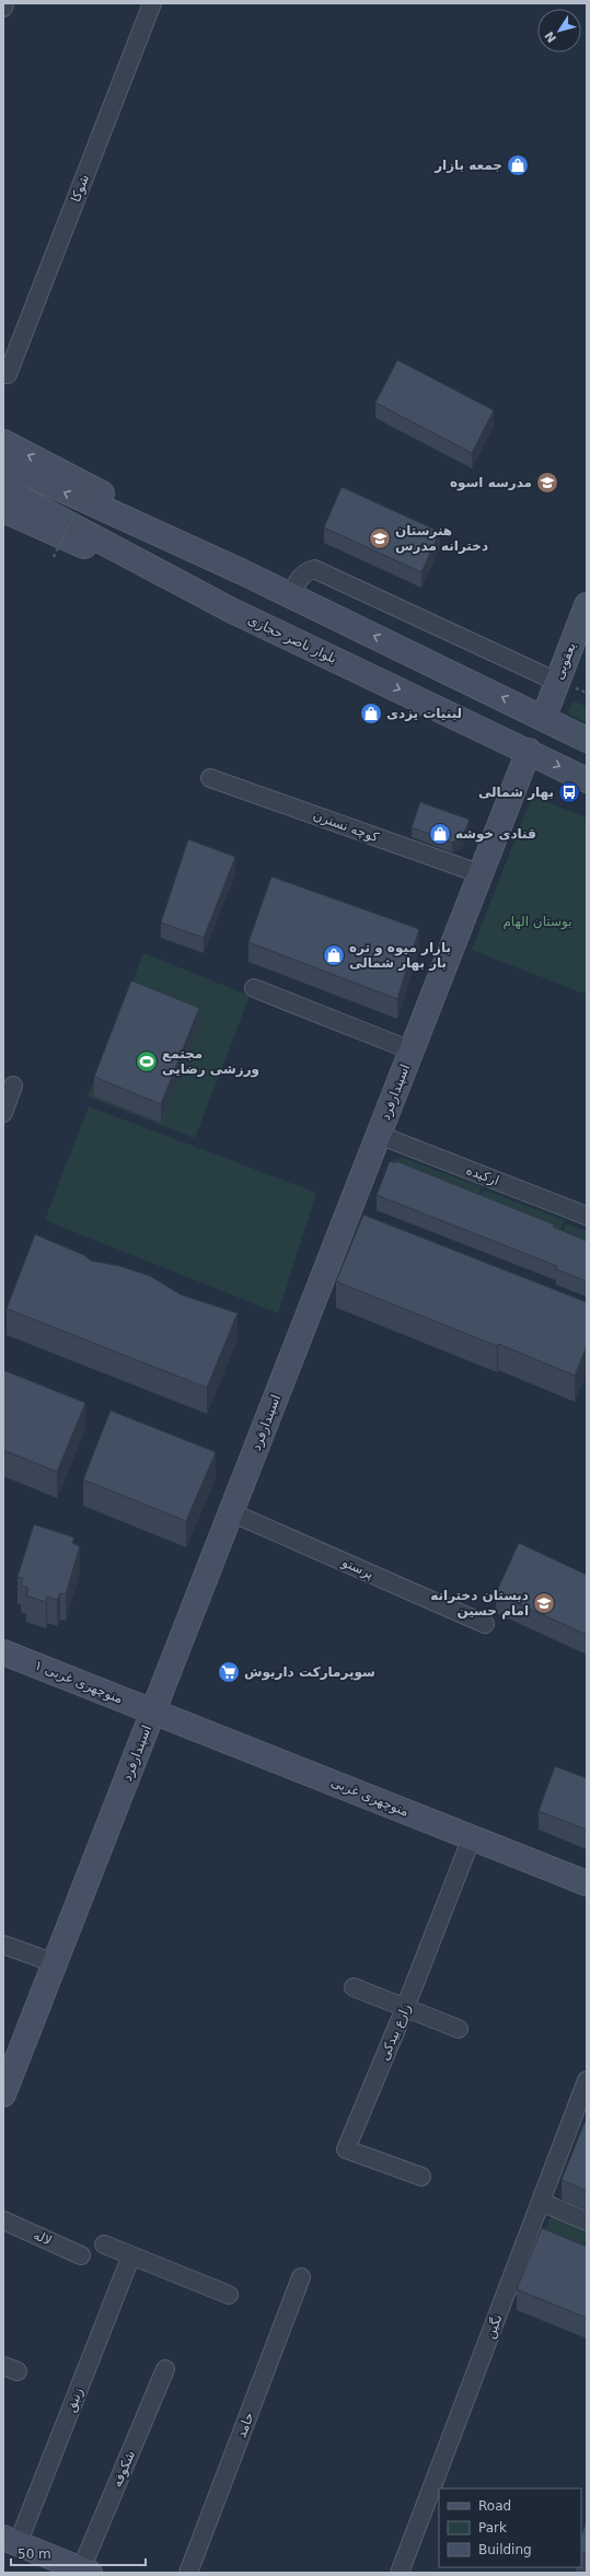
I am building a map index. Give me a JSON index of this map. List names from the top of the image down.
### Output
{
  "streets": {
    "street": [
      "شوکا",
      "بلوار ناصر حجازی",
      "یعقوبی",
      "کوچه نسترن",
      "اسپندارفرد",
      "ارکیده",
      "پرستو",
      "منوچهری غربی ۱",
      "منوچهری غربی",
      "زارع بیدکی",
      "لاله",
      "نگین",
      "زنبق",
      "حامد",
      "شکوفه"
    ]
  },
  "crossings": [
    ["بلوار ناصر حجازی", "اسپندارفرد"],
    ["کوچه نسترن", "اسپندارفرد"],
    ["اسپندارفرد", "ارکیده"],
    ["اسپندارفرد", "پرستو"],
    ["اسپندارفرد", "منوچهری غربی ۱"],
    ["اسپندارفرد", "منوچهری غربی"],
    ["منوچهری غربی ۱", "منوچهری غربی"],
    ["منوچهری غربی", "زارع بیدکی"]
  ],
  "parks": ["بوستان الهام"],
  "places": {
    "shop": [
      "جمعه‌ بازار",
      "لبنیات یزدی",
      "قنادی خوشه",
      "بازار میوه و تره بار بهار شمالی"
    ],
    "school or university": ["مدرسه اسوه", "هنرستان دخترانه مدرس", "دبستان دخترانه امام حسین"],
    "bus stop": ["بهار شمالی"],
    "sports": ["مجتمع ورزشی رضایی"],
    "supermarket": ["سوپرمارکت داریوش"]
  },
  "legend": ["Road", "Park", "Building"],
  "scale_bar": "50 m",
  "north": "bottom left"
}
